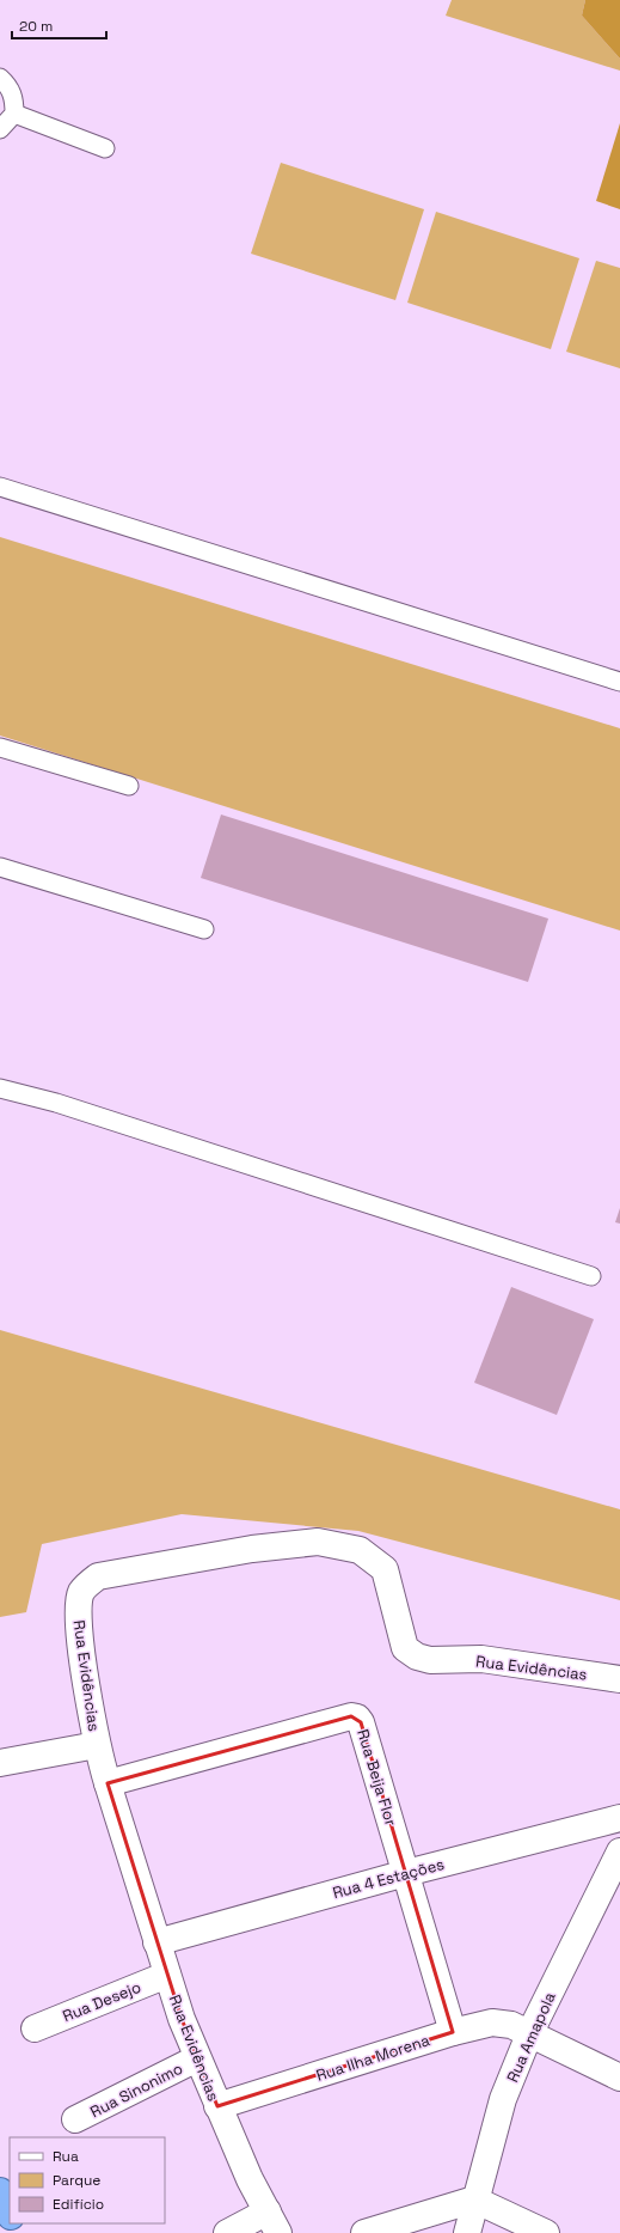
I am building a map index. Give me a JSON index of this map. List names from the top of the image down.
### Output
{
  "streets": {
    "street": [
      "Rua Evidências",
      "Rua Beija Flor",
      "Rua 4 Estações",
      "Rua Desejo",
      "Rua Amapola",
      "Rua Ilha Morena",
      "Rua Sinonimo"
    ]
  },
  "crossings": [
    ["Rua Evidências", "Rua Beija Flor"],
    ["Rua Evidências", "Rua 4 Estações"],
    ["Rua Evidências", "Rua Desejo"],
    ["Rua Evidências", "Rua Ilha Morena"],
    ["Rua Evidências", "Rua Sinonimo"],
    ["Rua Beija Flor", "Rua 4 Estações"],
    ["Rua Beija Flor", "Rua Ilha Morena"],
    ["Rua Amapola", "Rua Ilha Morena"]
  ],
  "legend": ["Rua", "Parque", "Edifício"],
  "scale_bar": "20 m"
}
